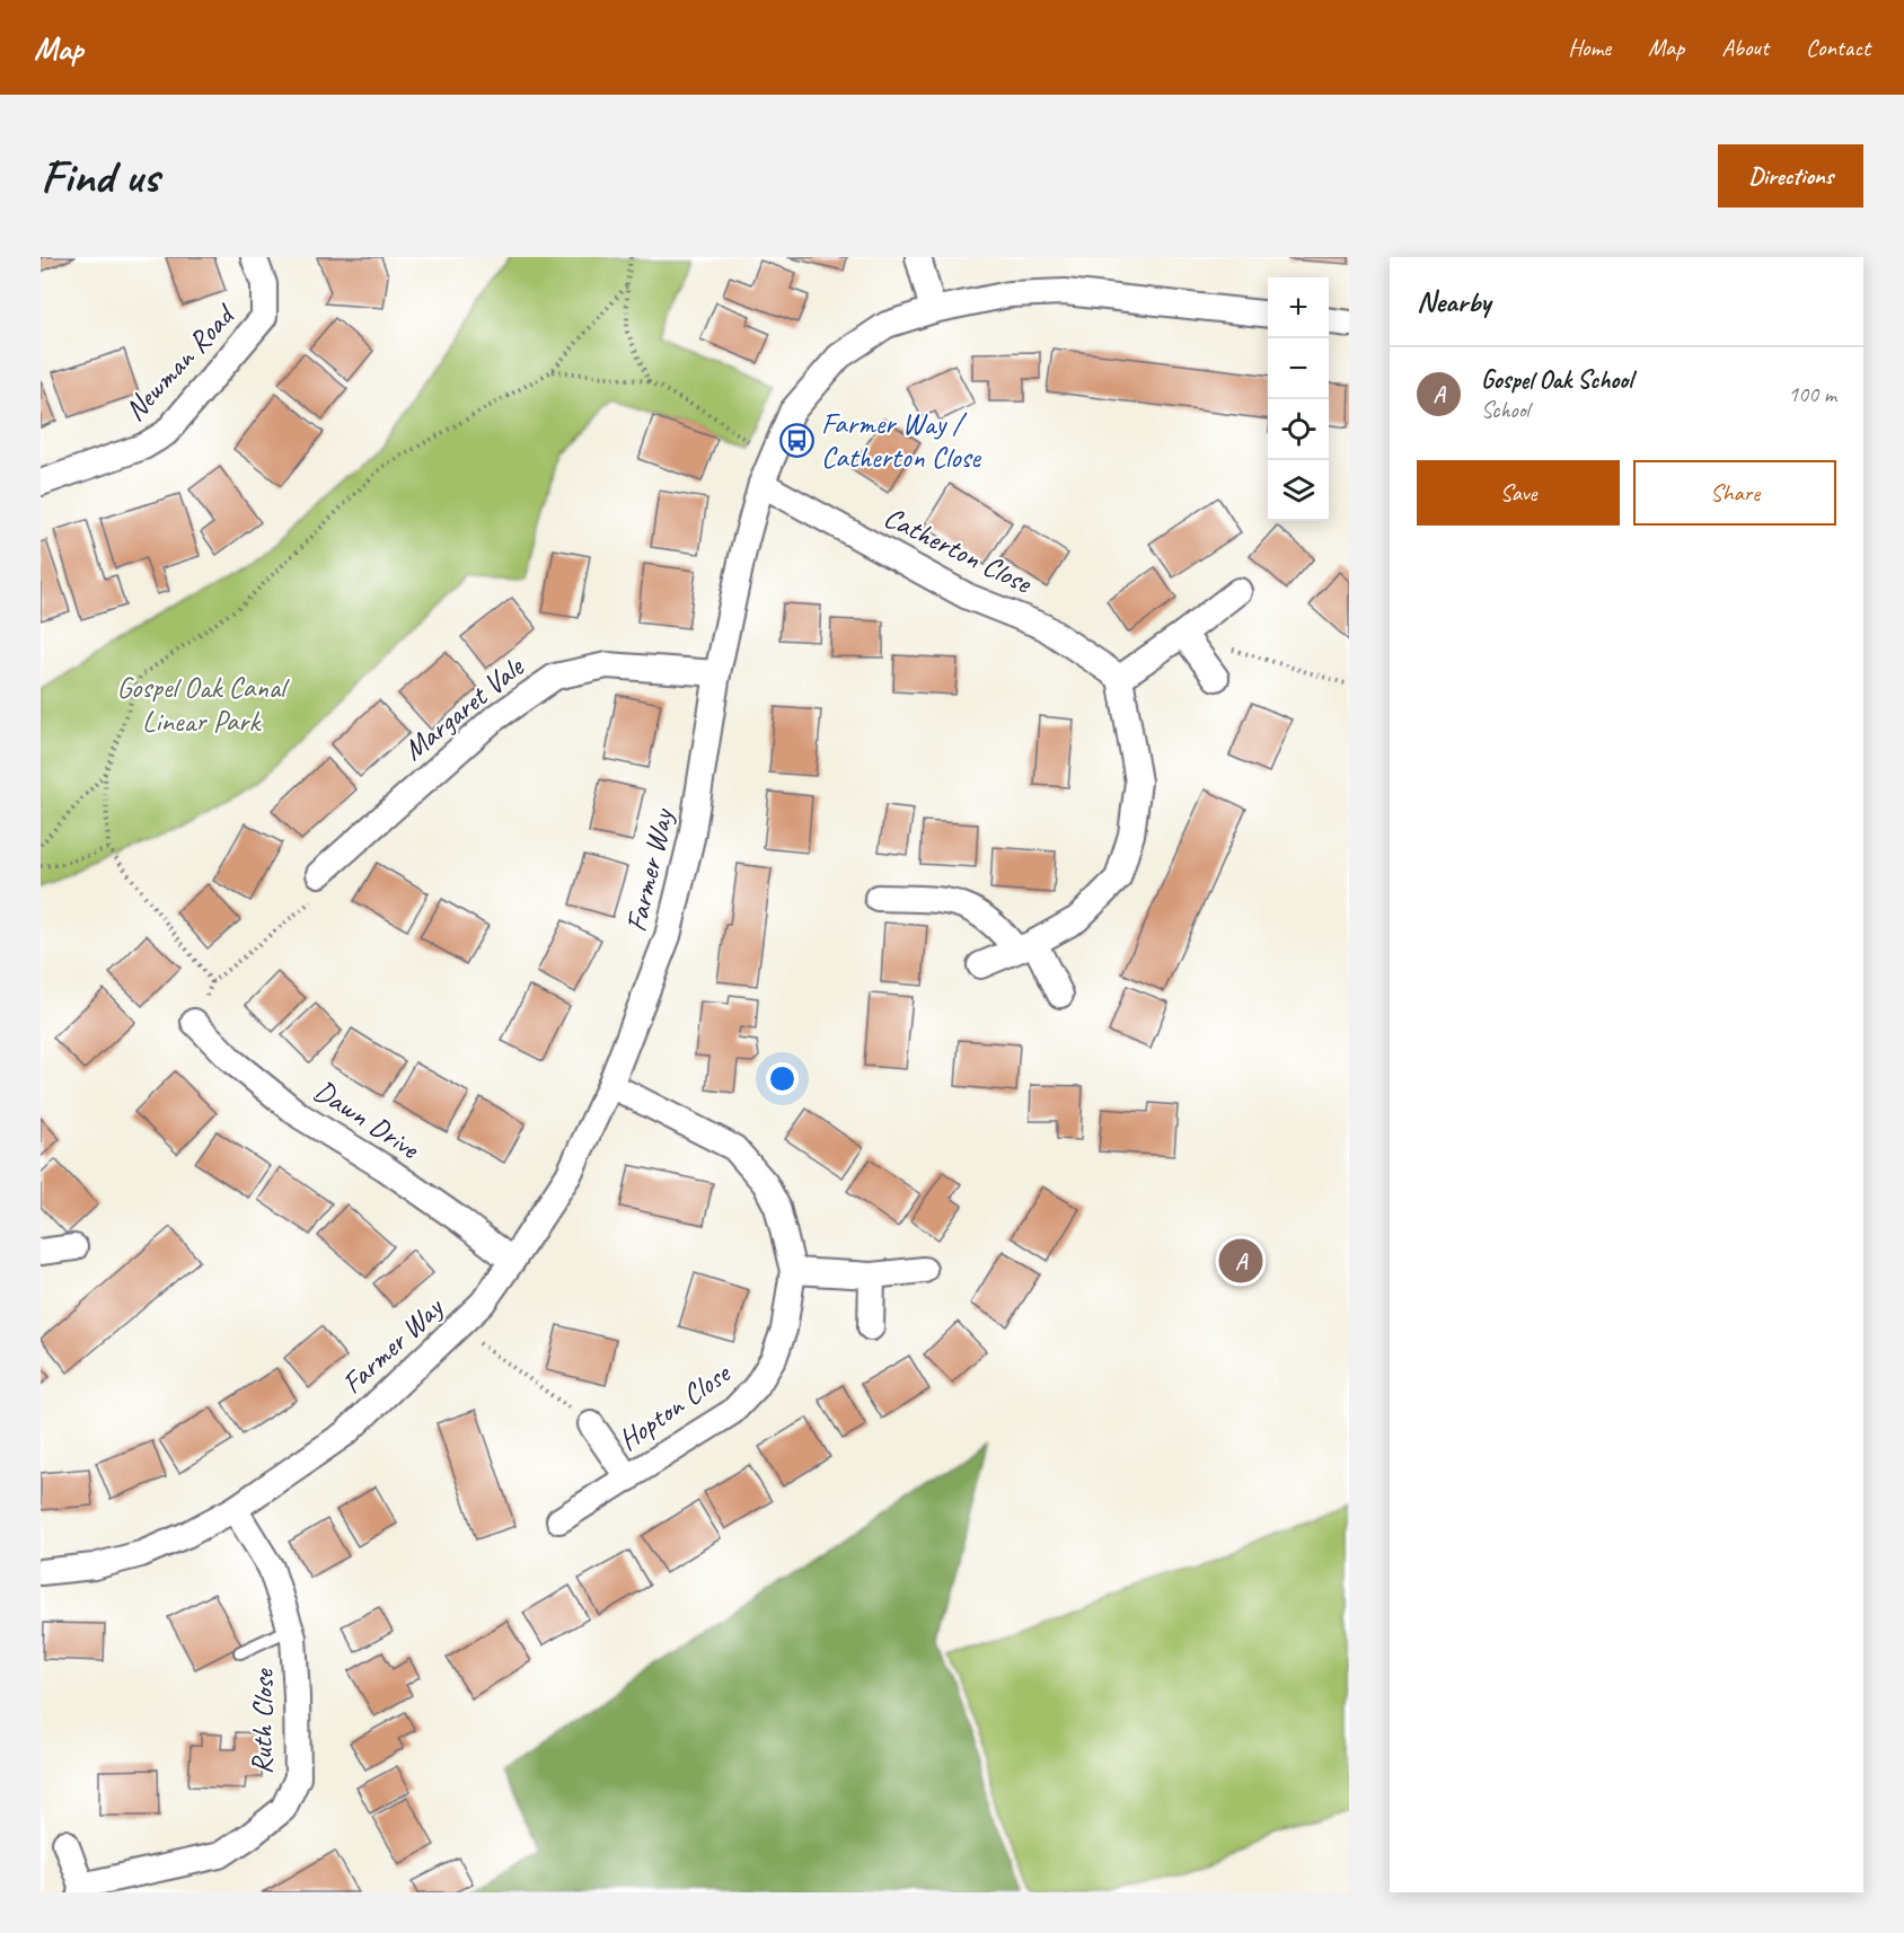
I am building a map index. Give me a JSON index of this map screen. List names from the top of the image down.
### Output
{
  "streets": {
    "street": [
      "Newman Road",
      "Catherton Close",
      "Margaret Vale",
      "Farmer Way",
      "Dawn Drive",
      "Hopton Close",
      "Ruth Close"
    ]
  },
  "crossings": [
    ["Catherton Close", "Farmer Way"],
    ["Margaret Vale", "Farmer Way"],
    ["Farmer Way", "Dawn Drive"],
    ["Farmer Way", "Hopton Close"],
    ["Farmer Way", "Ruth Close"]
  ],
  "parks": ["Gospel Oak Canal Linear Park"],
  "places": {
    "bus stop": ["Farmer Way / Catherton Close"]
  },
  "page": {
    "header": "Map",
    "nav": [
      "Home",
      "Map",
      "About",
      "Contact"
    ],
    "buttons": [
      "Directions",
      ["Save", "Share"]
    ],
    "title": "Find us",
    "heading": "Nearby",
    "map_buttons": ["+", "−"],
    "list": [
      {
        "mark": "A",
        "name": "Gospel Oak School",
        "note": "School",
        "value": "100 m"
      }
    ],
    "pins": "A"
  }
}
